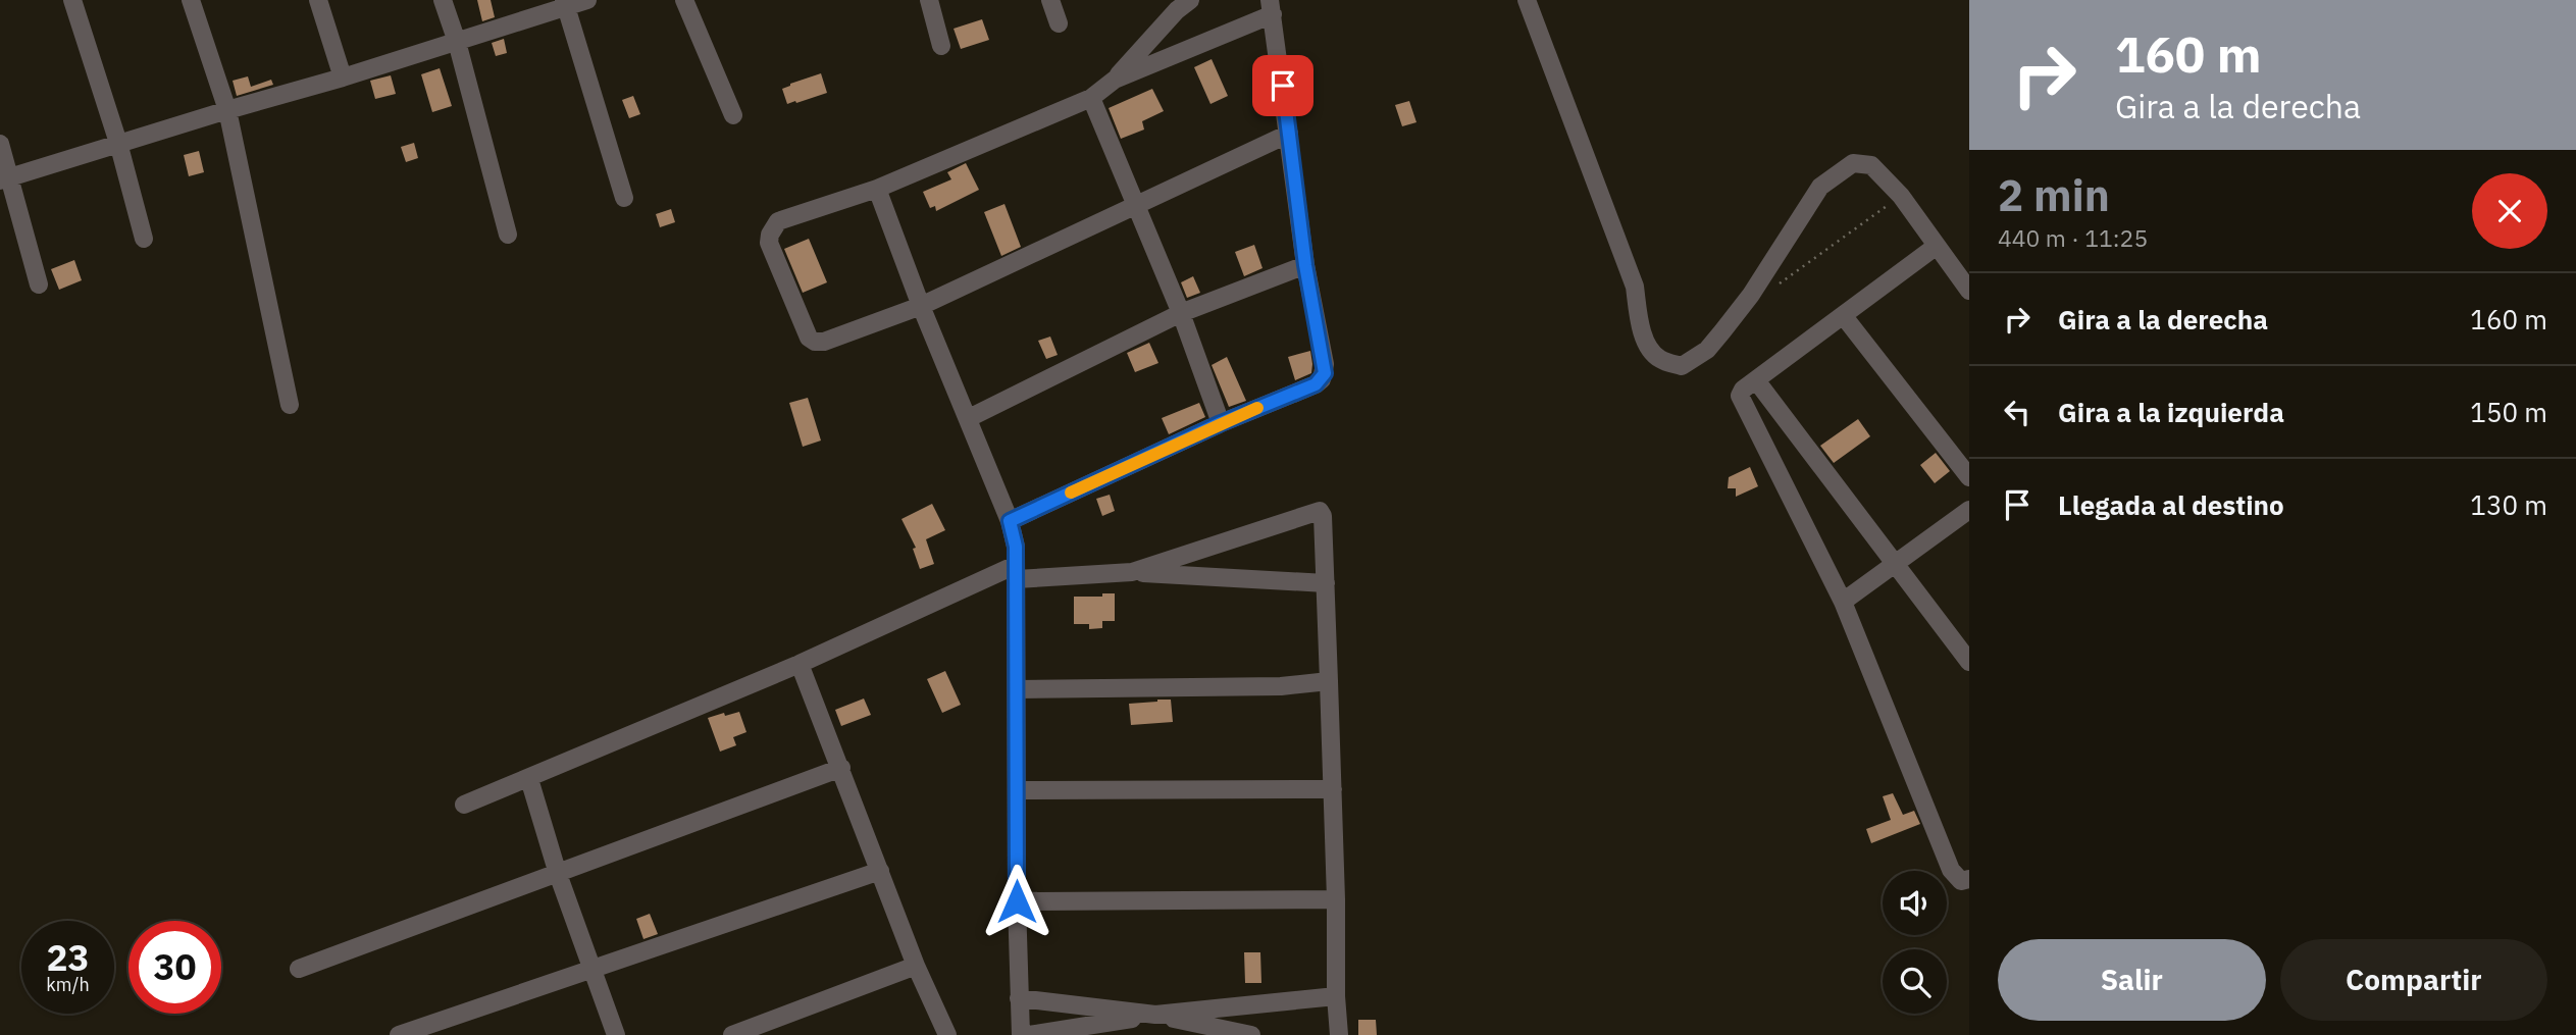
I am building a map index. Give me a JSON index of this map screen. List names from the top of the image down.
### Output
{
  "page": {
    "turn": ["160 m", "Gira a la derecha"],
    "heading": ["2 min", "440 m · 11:25"],
    "list": [
      {
        "name": "Gira a la derecha",
        "value": "160 m"
      },
      {
        "name": "Gira a la izquierda",
        "value": "150 m"
      },
      {
        "name": "Llegada al destino",
        "value": "130 m"
      }
    ],
    "speed": "23 km/h",
    "limit": "30",
    "buttons": ["Salir", "Compartir"]
  }
}
